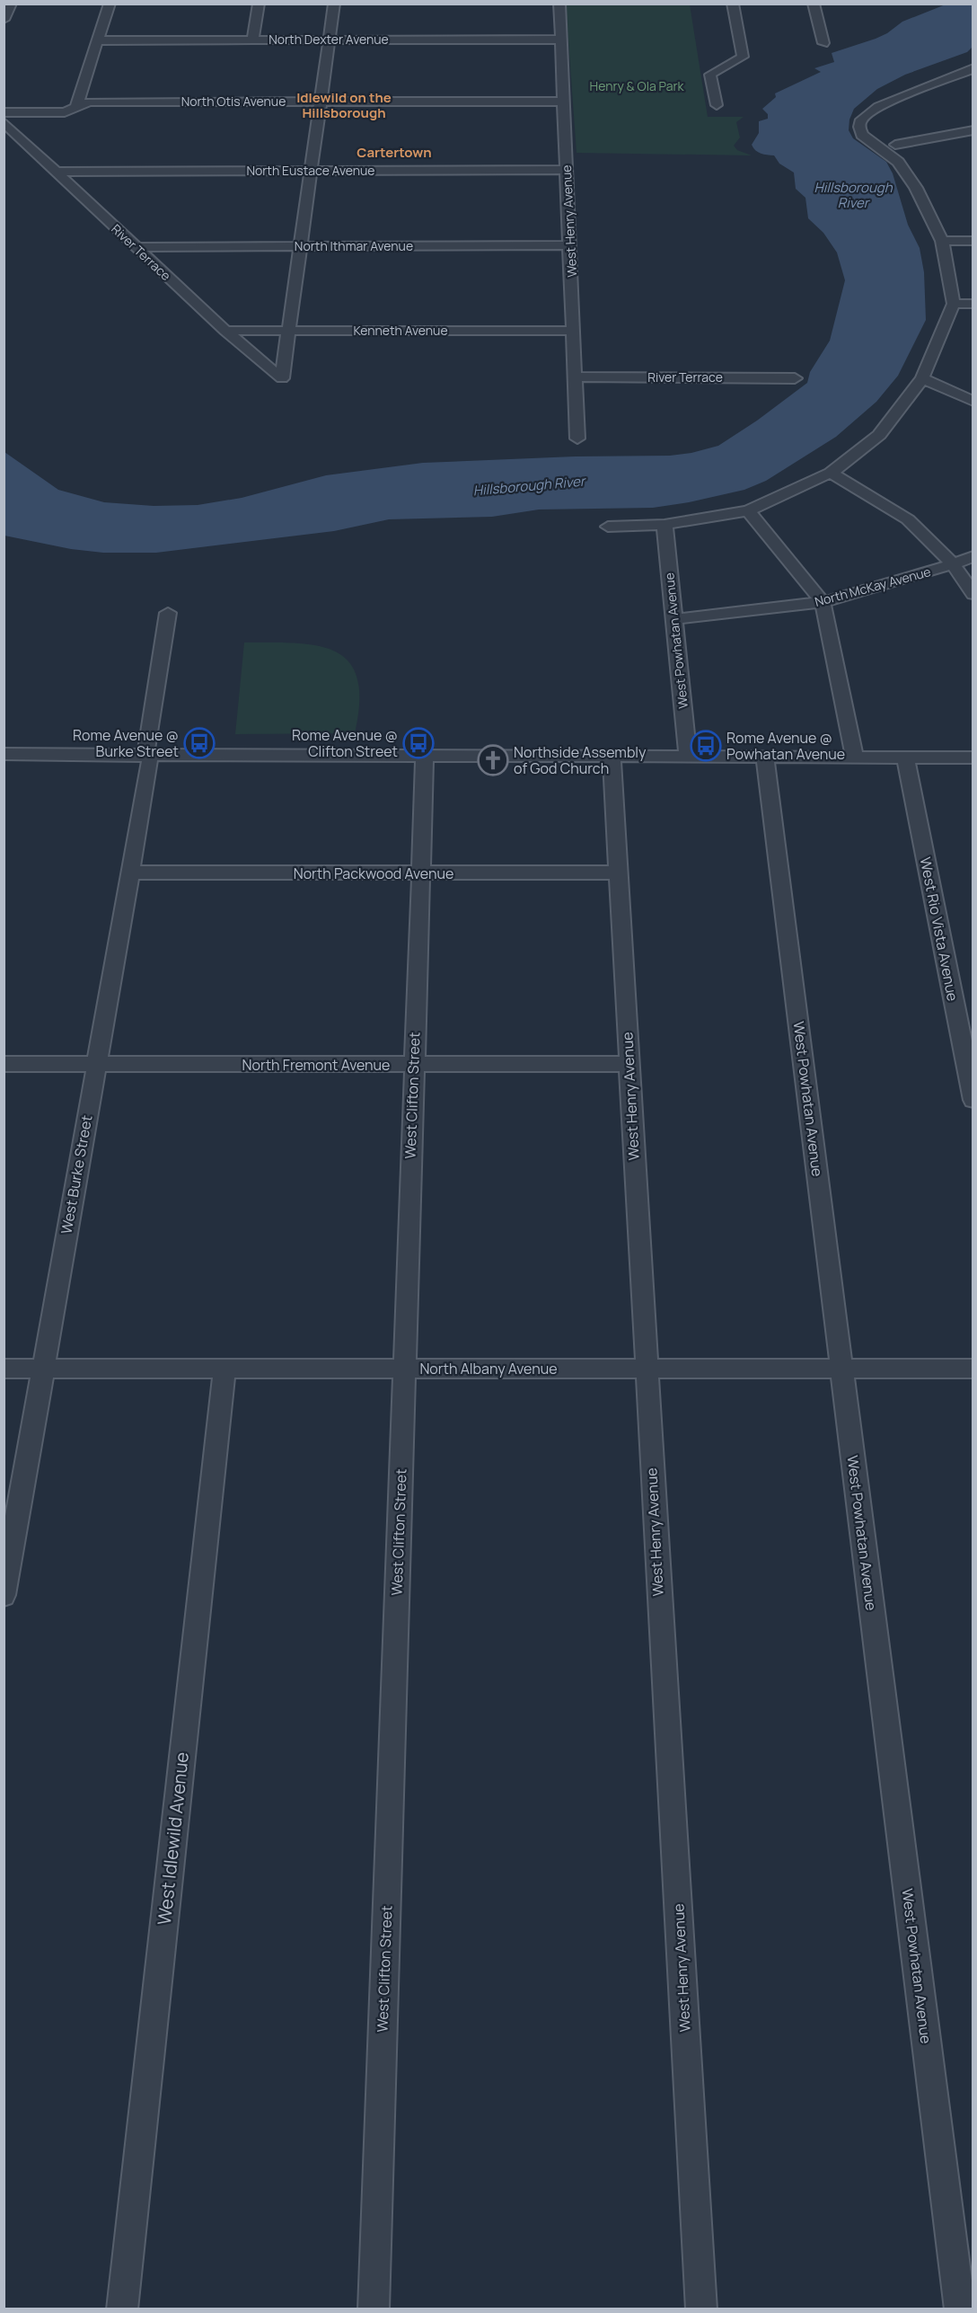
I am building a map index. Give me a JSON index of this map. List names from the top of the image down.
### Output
{
  "streets": {
    "street": [
      "North Dexter Avenue",
      "North Otis Avenue",
      "North Eustace Avenue",
      "West Henry Avenue",
      "North Ithmar Avenue",
      "River Terrace",
      "Kenneth Avenue",
      "North McKay Avenue",
      "West Powhatan Avenue",
      "North Packwood Avenue",
      "West Rio Vista Avenue",
      "North Fremont Avenue",
      "West Clifton Street",
      "West Burke Street",
      "North Albany Avenue",
      "West Idlewild Avenue"
    ]
  },
  "crossings": [
    ["North Dexter Avenue", "West Henry Avenue"],
    ["North Otis Avenue", "West Henry Avenue"],
    ["North Eustace Avenue", "West Henry Avenue"],
    ["North Eustace Avenue", "River Terrace"],
    ["West Henry Avenue", "North Ithmar Avenue"],
    ["West Henry Avenue", "River Terrace"],
    ["West Henry Avenue", "Kenneth Avenue"],
    ["West Henry Avenue", "North Packwood Avenue"],
    ["West Henry Avenue", "North Fremont Avenue"],
    ["West Henry Avenue", "North Albany Avenue"],
    ["North Ithmar Avenue", "River Terrace"],
    ["River Terrace", "Kenneth Avenue"],
    ["North McKay Avenue", "West Powhatan Avenue"],
    ["West Powhatan Avenue", "North Albany Avenue"],
    ["North Packwood Avenue", "West Clifton Street"],
    ["North Packwood Avenue", "West Burke Street"],
    ["North Fremont Avenue", "West Clifton Street"],
    ["North Fremont Avenue", "West Burke Street"],
    ["West Clifton Street", "North Albany Avenue"],
    ["West Burke Street", "North Albany Avenue"],
    ["North Albany Avenue", "West Idlewild Avenue"]
  ],
  "districts": ["Idlewild on the Hillsborough", "Cartertown"],
  "water": ["Hillsborough River"],
  "parks": ["Henry & Ola Park"],
  "places": {
    "bus stop": ["Rome Avenue @ Burke Street", "Rome Avenue @ Clifton Street", "Rome Avenue @ Powhatan Avenue"],
    "church": ["Northside Assembly of God Church"]
  }
}
